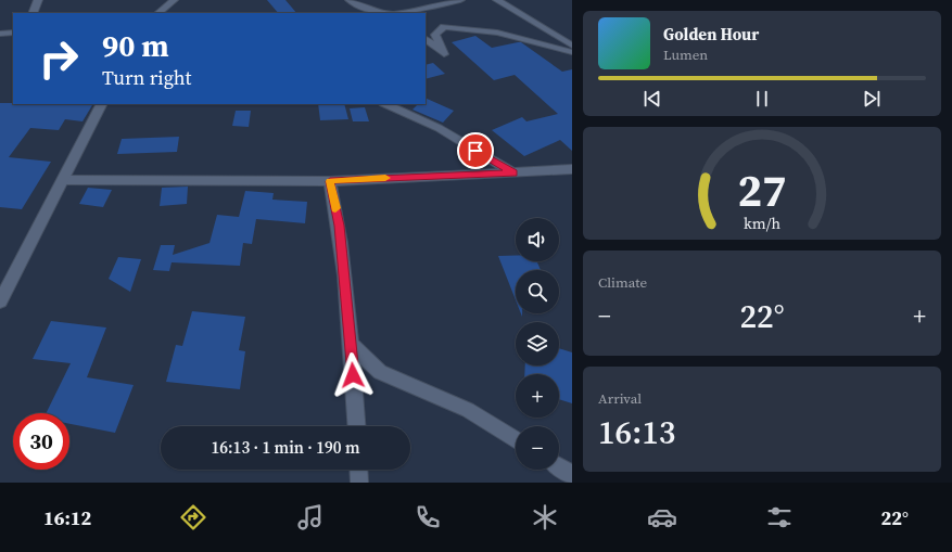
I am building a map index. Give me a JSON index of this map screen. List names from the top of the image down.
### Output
{
  "page": {
    "turn": ["90 m", "Turn right"],
    "song": ["Golden Hour", "Lumen"],
    "map_buttons": ["+", "−"],
    "tile": [
      "Climate",
      ["Arrival", "16:13"]
    ],
    "heat": ["−", "22°", "+"],
    "limit": "30",
    "trip": "16:13 · 1 min · 190 m",
    "tabs": ["16:12", "22°"],
    "gauge": ["27", "km/h"]
  }
}
